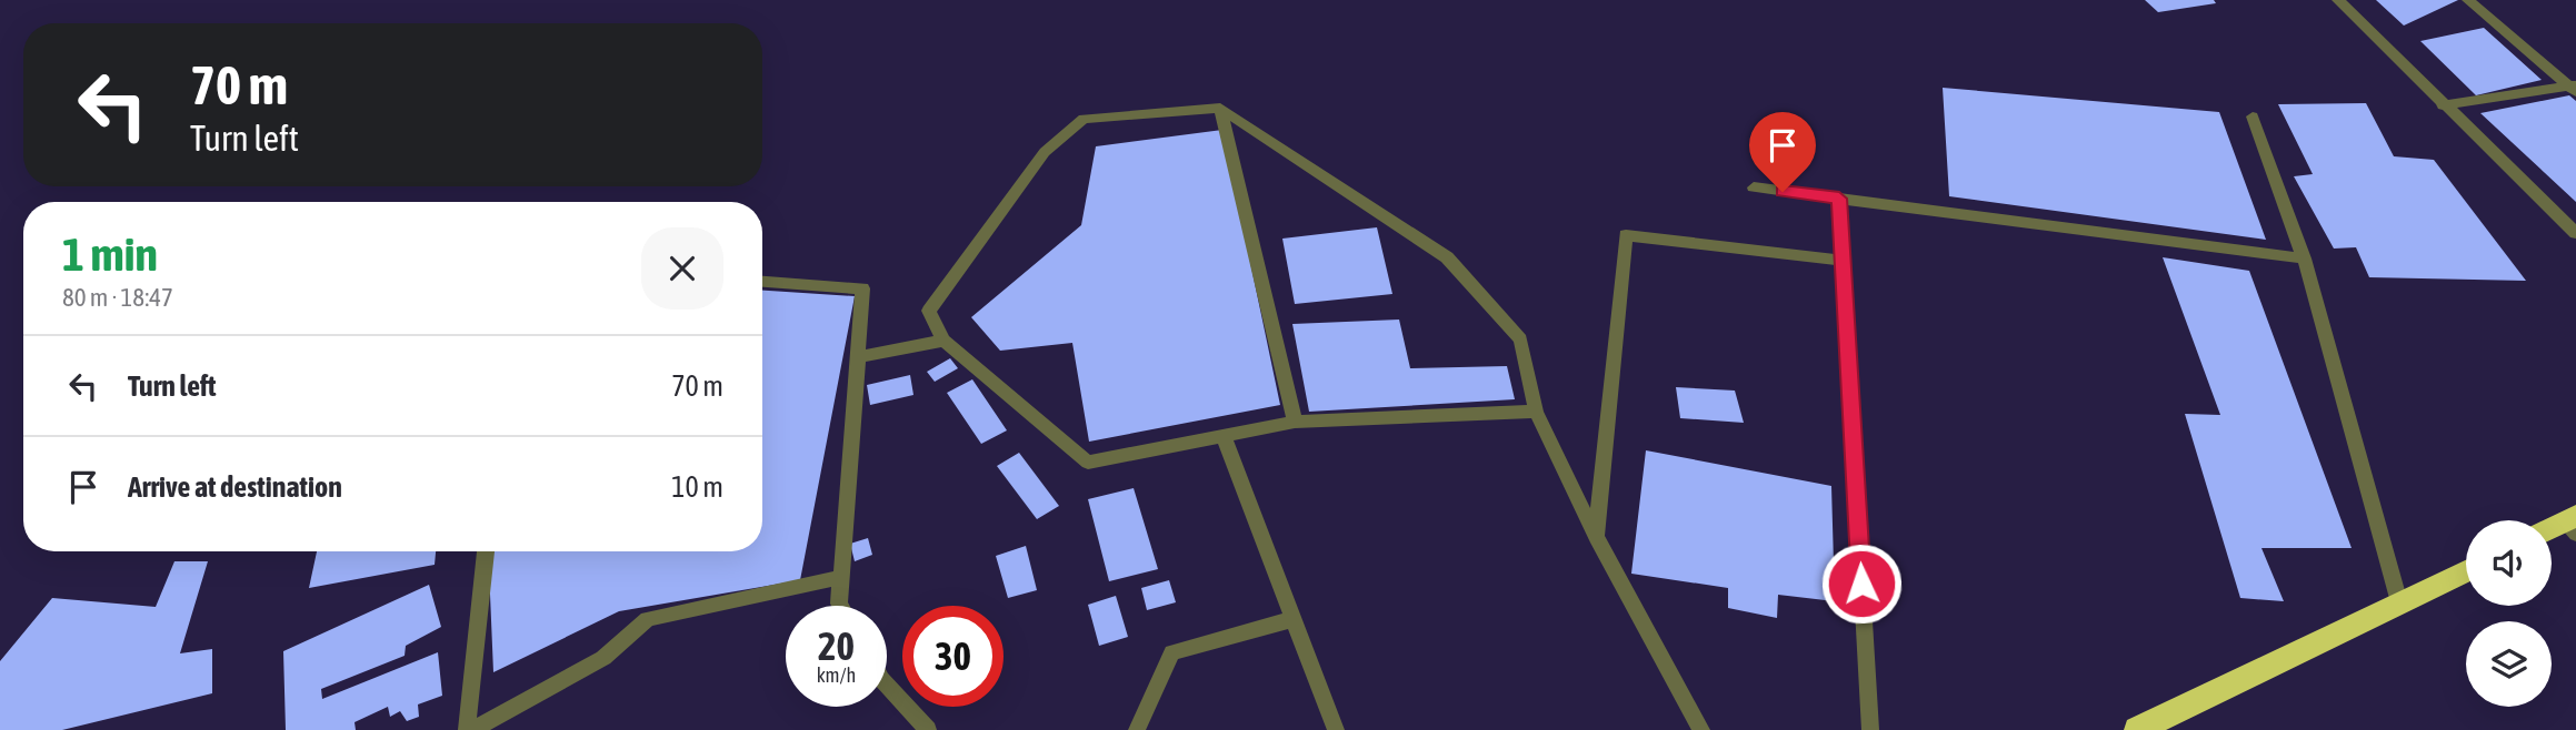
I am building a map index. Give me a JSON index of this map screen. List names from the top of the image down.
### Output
{
  "page": {
    "turn": ["70 m", "Turn left"],
    "heading": ["1 min", "80 m · 18:47"],
    "list": [
      {
        "name": "Turn left",
        "value": "70 m"
      },
      {
        "name": "Arrive at destination",
        "value": "10 m"
      }
    ],
    "speed": "20 km/h",
    "limit": "30"
  }
}
